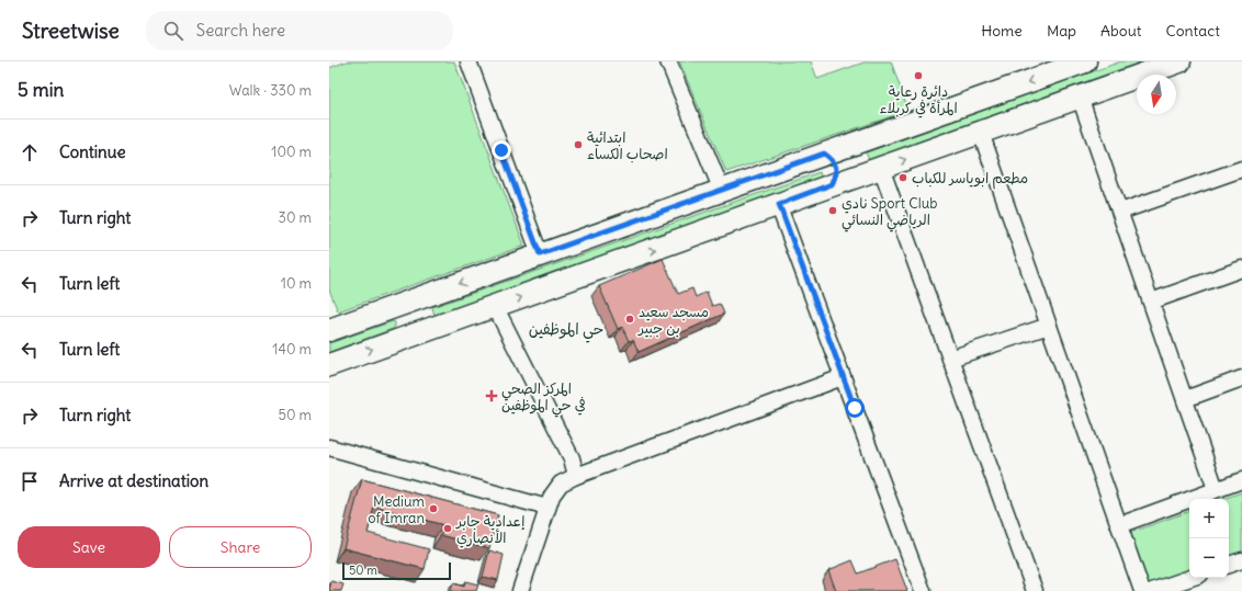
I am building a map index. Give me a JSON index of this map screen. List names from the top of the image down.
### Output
{
  "districts": ["حي الموظفين"],
  "places": {
    "other": [
      "دائرة رعاية المرأة في كربلاء",
      "ابتدائية اصحاب الكساء",
      "مطعم ابوياسر للكباب",
      "نادي Sport Club الرياضي النسائي",
      "مسجد سعيد بن جبير",
      "Medium of Imran",
      "إعدادية جابر الأنصاري"
    ],
    "health": ["المركز الصحي في حي الموظفين"]
  },
  "scale_bar": "50 m",
  "north": "bottom",
  "page": {
    "header": "Streetwise",
    "search": "Search here",
    "nav": [
      "Home",
      "Map",
      "About",
      "Contact"
    ],
    "heading": ["5 min", "Walk · 330 m"],
    "list": [
      ["Continue", "100 m"],
      ["Turn right", "30 m"],
      ["Turn left", "10 m"],
      ["Turn left", "140 m"],
      ["Turn right", "50 m"],
      "Arrive at destination"
    ],
    "map_buttons": ["+", "−"],
    "buttons": ["Save", "Share"],
    "scale": "50 m"
  }
}
